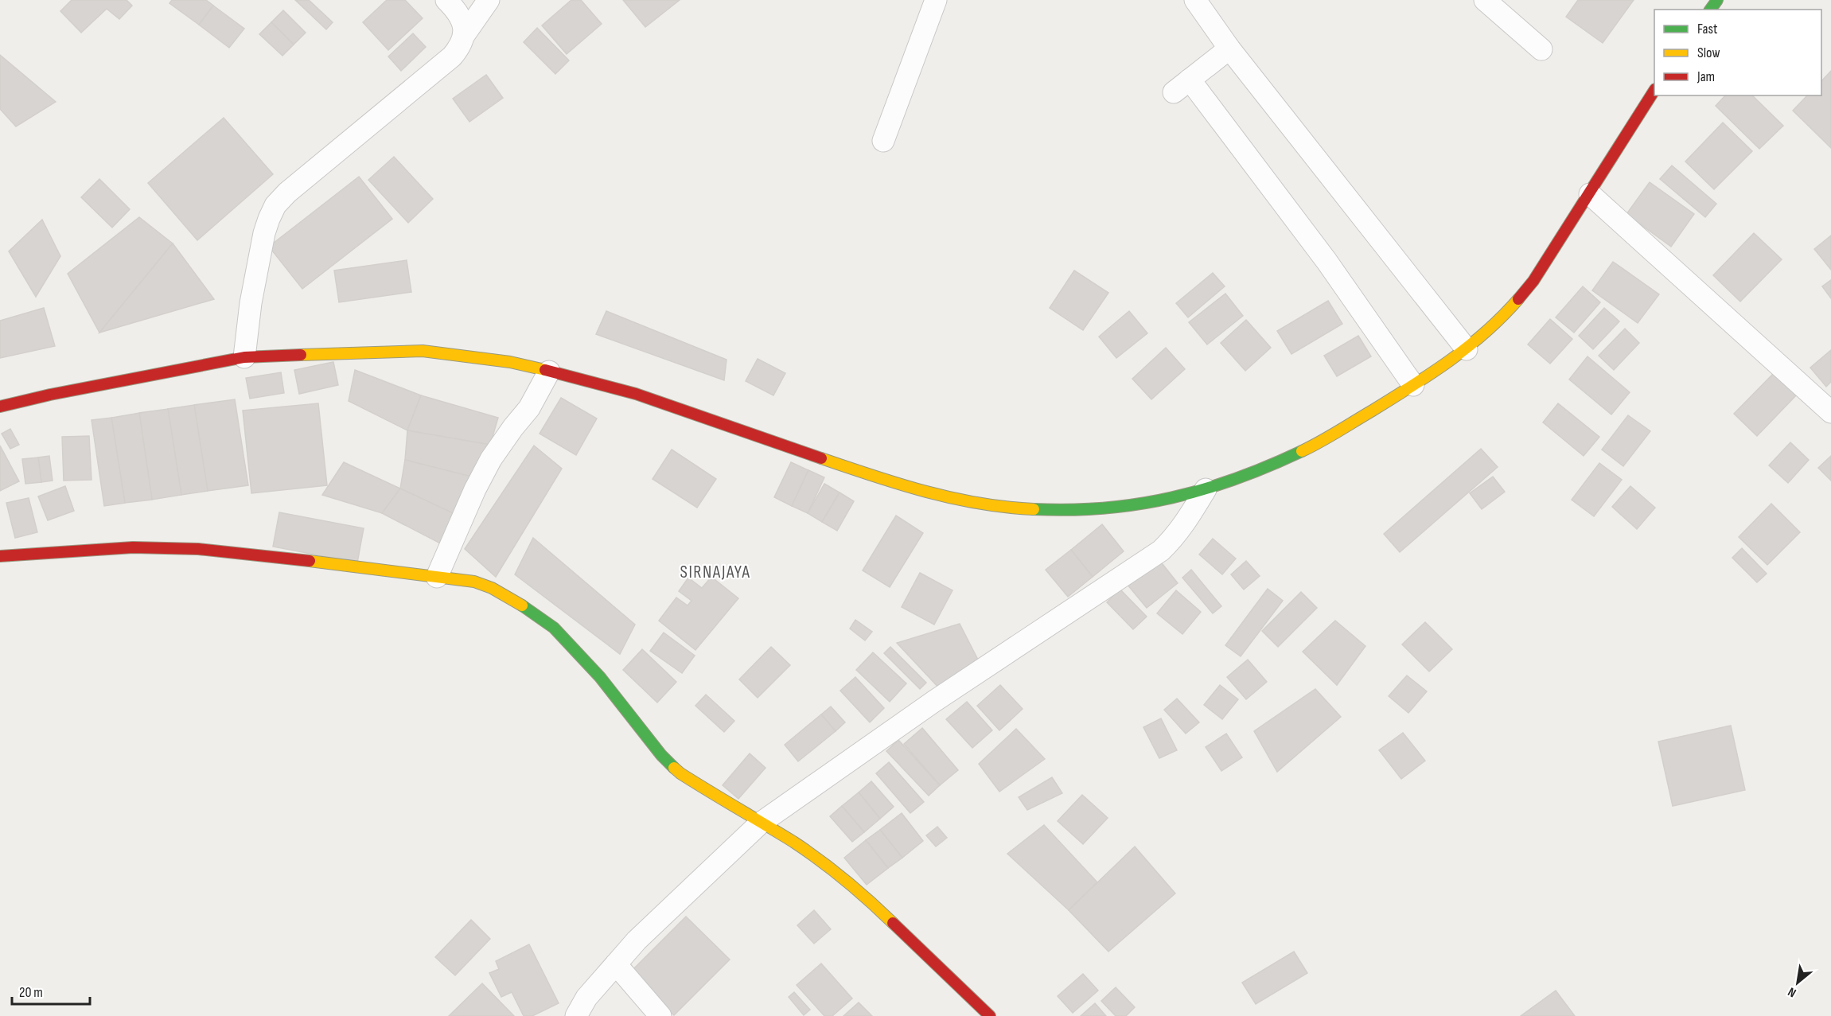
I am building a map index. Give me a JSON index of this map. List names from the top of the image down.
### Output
{
  "districts": ["SIRNAJAYA"],
  "legend": ["Fast", "Slow", "Jam"],
  "scale_bar": "20 m",
  "north": "bottom left"
}
